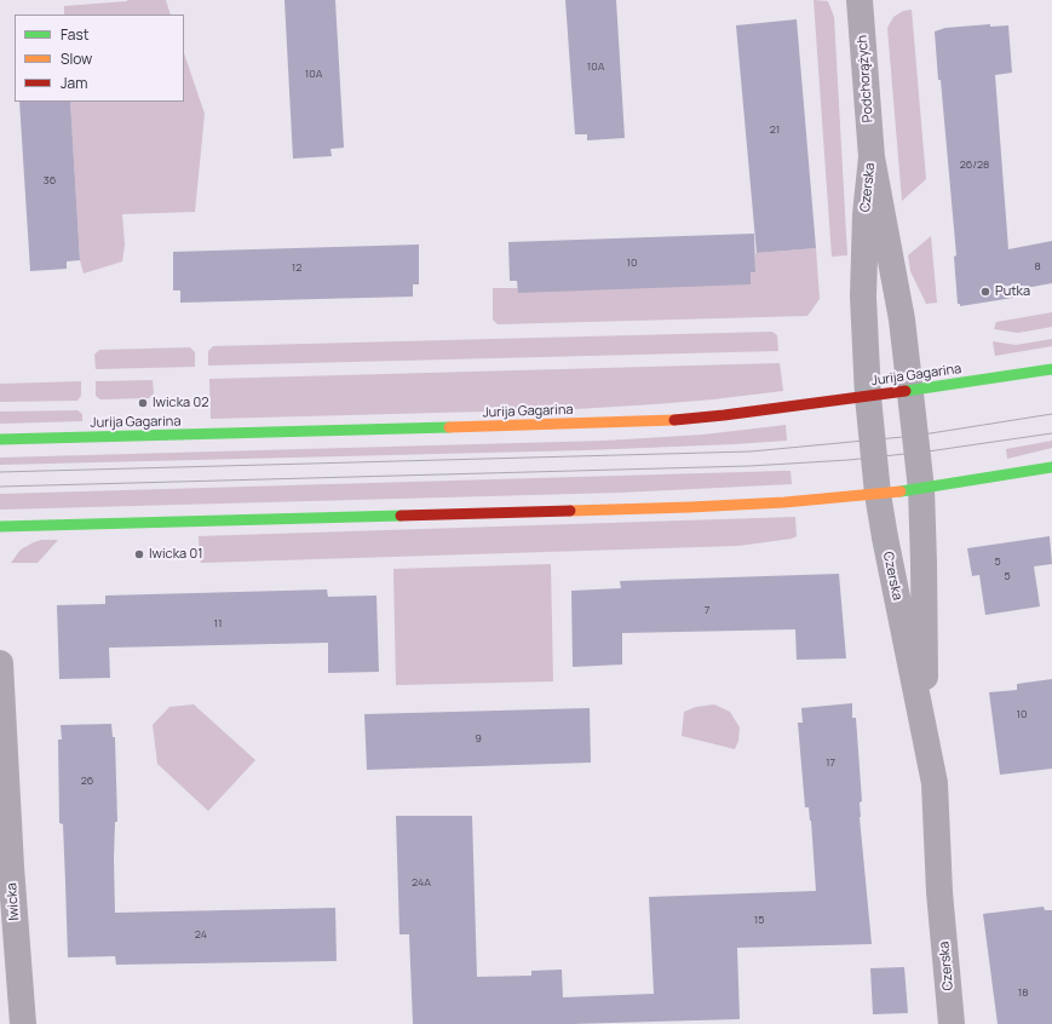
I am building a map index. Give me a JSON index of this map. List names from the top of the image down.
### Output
{
  "streets": {
    "main road": ["Jurija Gagarina"],
    "street": ["Podchorążych", "Czerska", "Iwicka"]
  },
  "crossings": [
    ["Podchorążych", "Czerska"],
    ["Czerska", "Jurija Gagarina"]
  ],
  "places": ["Putka", "Iwicka 02", "Iwicka 01"],
  "house_numbers": [
    "10A",
    "10A",
    "21",
    "26/28",
    "36",
    "10",
    "8",
    "12",
    "5",
    "5",
    "7",
    "11",
    "10",
    "9",
    "17",
    "26",
    "24A",
    "15",
    "24",
    "18"
  ],
  "legend": ["Fast", "Slow", "Jam"]
}
